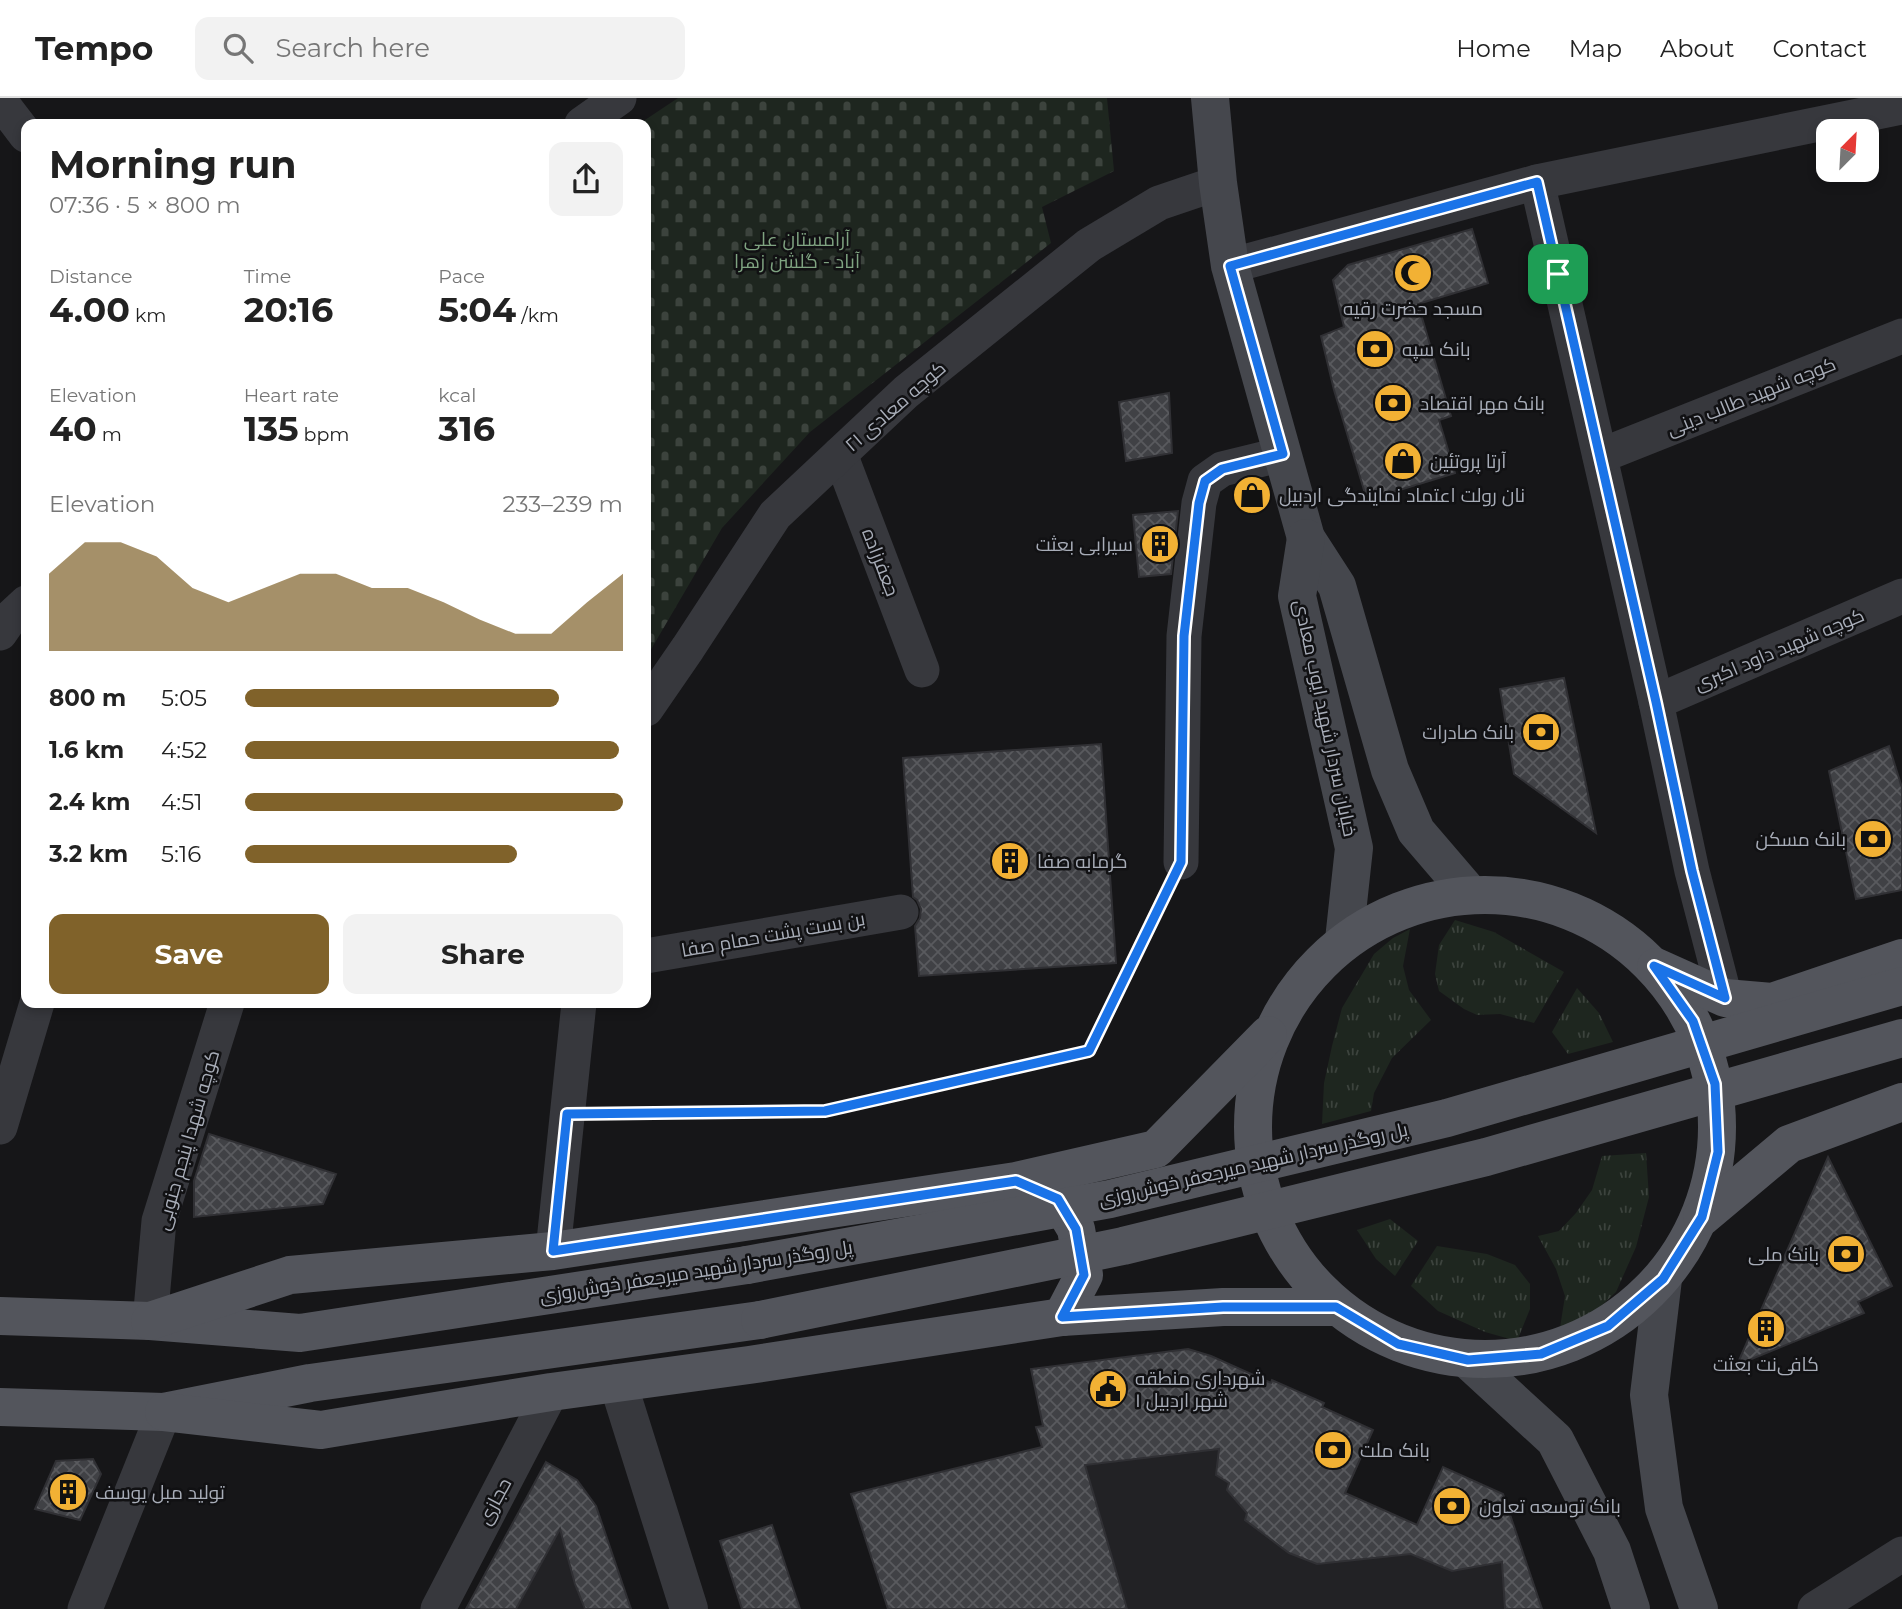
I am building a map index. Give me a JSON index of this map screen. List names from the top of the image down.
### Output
{
  "streets": {
    "main road": ["خیابان سردار شهید ایوب معادی", "پل روگذر سردار شهید میرجعفر خوش‌روزی"],
    "street": [
      "کوچه شهید طالب دینی",
      "کوچه معادی ۲۱",
      "جعفرزاده",
      "کوچه شهید داود اکبری",
      "بن بست پشت حمام صفا",
      "کوچه شهدا پنجم جنوبی",
      "حجازی"
    ]
  },
  "crossings": [
    ["کوچه معادی ۲۱", "جعفرزاده"],
    ["کوچه معادی ۲۱", "خیابان سردار شهید ایوب معادی"],
    ["کوچه شهدا پنجم جنوبی", "پل روگذر سردار شهید میرجعفر خوش‌روزی"]
  ],
  "parks": ["آرامستان علی آباد - گلشن زهرا"],
  "places": {
    "mosque": ["مسجد حضرت رقیه"],
    "bank": [
      "بانک سپه",
      "بانک مهر اقتصاد",
      "بانک صادرات",
      "بانک مسکن",
      "بانک ملی",
      "بانک ملت",
      "بانک توسعه تعاون"
    ],
    "shop": ["آرتا پروتئین", "نان رولت اعتماد نمایندگی اردبیل"],
    "building": [
      "سیرابی بعثت",
      "گرمابه صفا",
      "کافی‌نت بعثت",
      "تولید مبل یوسف"
    ],
    "public building": ["شهرداری منطقه ۱ شهر اردبیل"]
  },
  "north": "top right",
  "page": {
    "header": "Tempo",
    "search": "Search here",
    "nav": [
      "Home",
      "Map",
      "About",
      "Contact"
    ],
    "heading": ["Morning run", "07:36 · 5 × 800 m"],
    "stats": [
      ["Distance", "4.00 km"],
      ["Time", "20:16"],
      ["Pace", "5:04 /km"],
      ["Elevation", "40 m"],
      ["Heart rate", "135 bpm"],
      ["kcal", "316"]
    ],
    "chart": ["Elevation", "233–239 m"],
    "list": [
      {
        "name": "800 m",
        "note": "5:05"
      },
      {
        "name": "1.6 km",
        "note": "4:52"
      },
      {
        "name": "2.4 km",
        "note": "4:51"
      },
      {
        "name": "3.2 km",
        "note": "5:16"
      }
    ],
    "buttons": ["Save", "Share"]
  }
}
